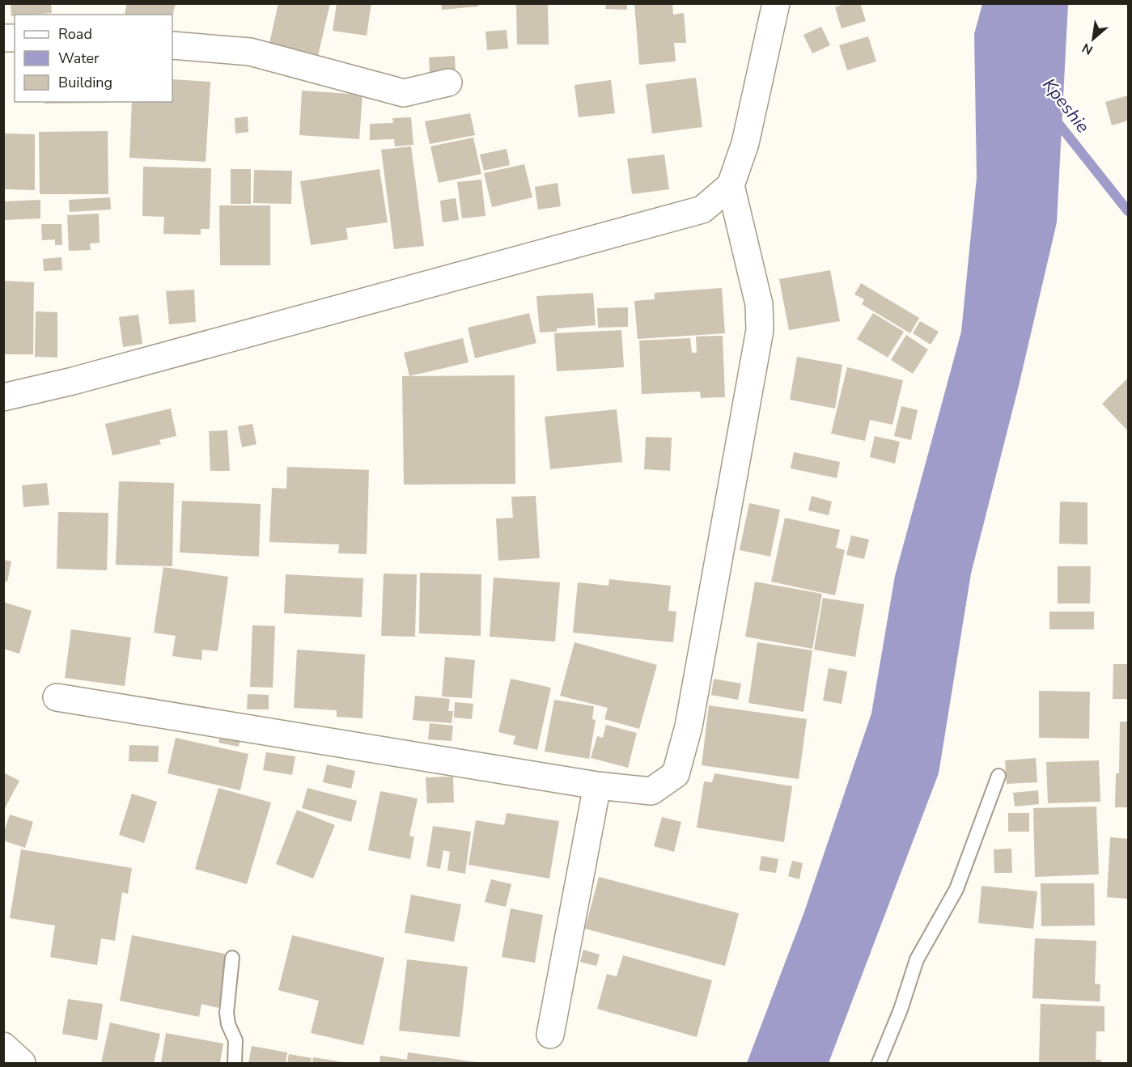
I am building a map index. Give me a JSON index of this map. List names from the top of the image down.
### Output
{
  "water": ["Kpeshie"],
  "legend": ["Road", "Water", "Building"],
  "north": "bottom left"
}
